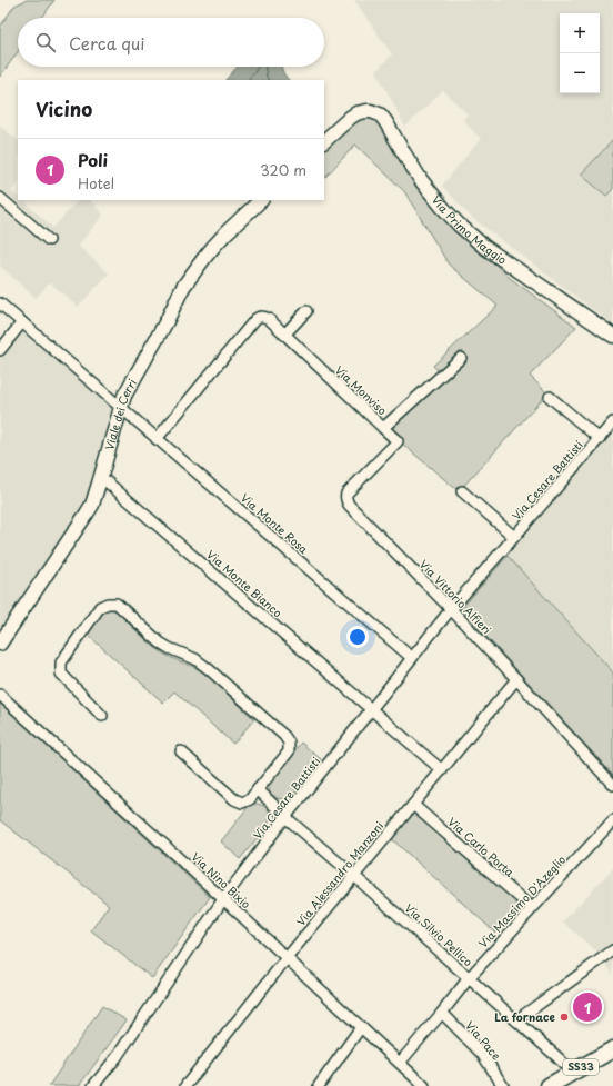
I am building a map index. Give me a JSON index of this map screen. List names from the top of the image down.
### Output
{
  "streets": {
    "main road": ["SS33"],
    "street": [
      "Via Primo Maggio",
      "Via Monviso",
      "Viale dei Cerri",
      "Via Cesare Battisti",
      "Via Monte Rosa",
      "Via Monte Bianco",
      "Via Vittorio Alfieri",
      "Via Carlo Porta",
      "Via Alessandro Manzoni",
      "Via Nino Bixio",
      "Via Massimo D'Azeglio",
      "Via Silvio Pellico",
      "Via Pace"
    ]
  },
  "crossings": [
    ["Via Monviso", "Via Monte Rosa"],
    ["Via Monviso", "Via Vittorio Alfieri"],
    ["Viale dei Cerri", "Via Monte Rosa"],
    ["Viale dei Cerri", "Via Monte Bianco"],
    ["Via Cesare Battisti", "Via Monte Rosa"],
    ["Via Cesare Battisti", "Via Monte Bianco"],
    ["Via Cesare Battisti", "Via Vittorio Alfieri"],
    ["Via Cesare Battisti", "Via Nino Bixio"],
    ["Via Cesare Battisti", "Via Silvio Pellico"],
    ["Via Monte Bianco", "Via Alessandro Manzoni"],
    ["Via Vittorio Alfieri", "Via Alessandro Manzoni"],
    ["Via Carlo Porta", "Via Alessandro Manzoni"],
    ["Via Carlo Porta", "Via Massimo D'Azeglio"],
    ["Via Alessandro Manzoni", "Via Nino Bixio"],
    ["Via Alessandro Manzoni", "Via Silvio Pellico"],
    ["Via Nino Bixio", "Via Massimo D'Azeglio"],
    ["Via Massimo D'Azeglio", "Via Silvio Pellico"],
    ["Via Massimo D'Azeglio", "Via Pace"],
    ["Via Silvio Pellico", "SS33"]
  ],
  "places": ["La fornace"],
  "page": {
    "map_buttons": ["+", "−"],
    "search": "Cerca qui",
    "heading": "Vicino",
    "list": [
      {
        "mark": "1",
        "name": "Poli",
        "note": "Hotel",
        "value": "320 m"
      }
    ],
    "pins": "1"
  }
}
